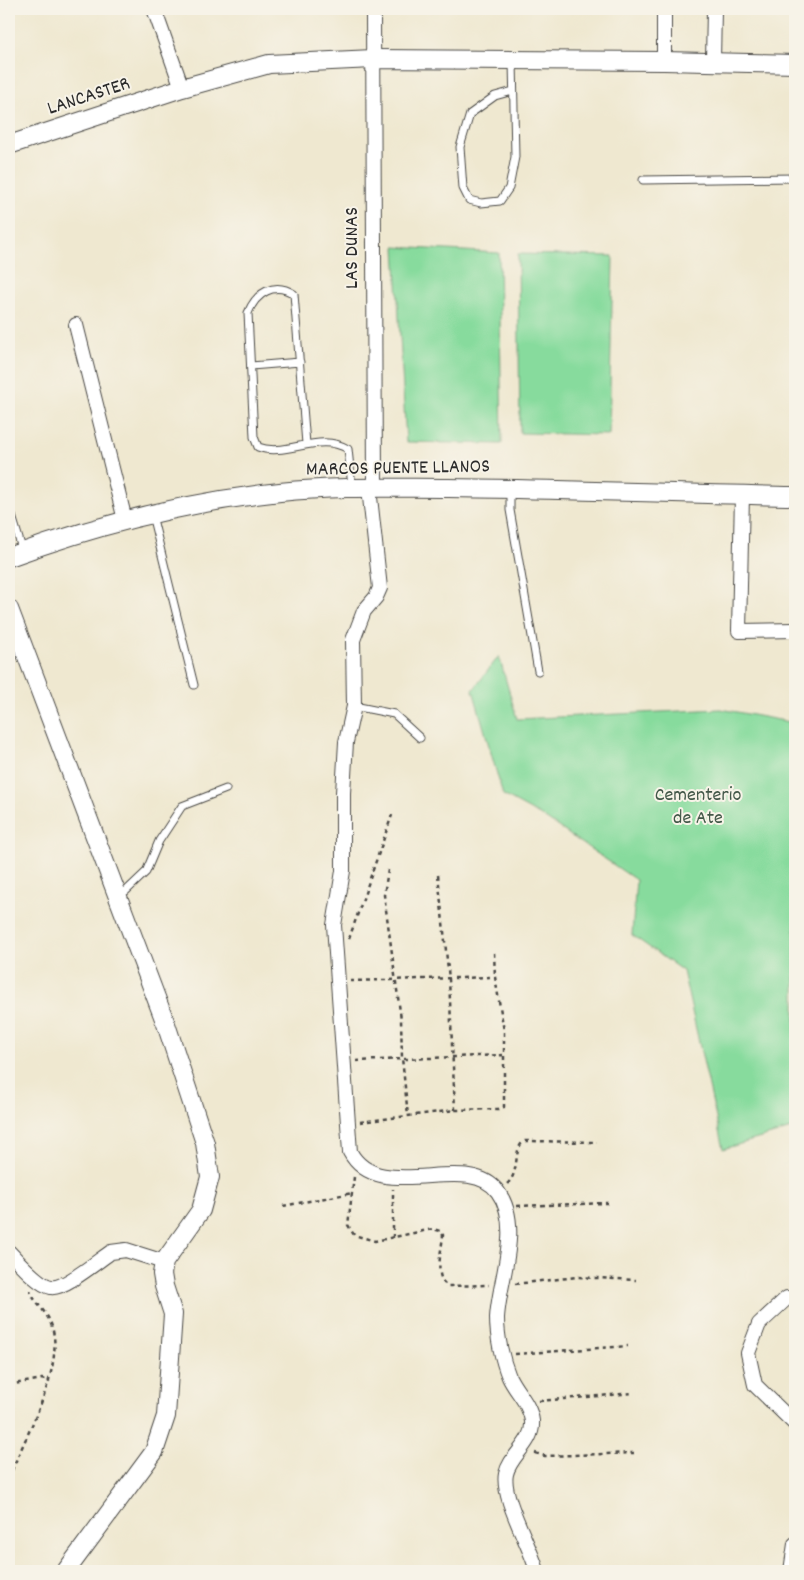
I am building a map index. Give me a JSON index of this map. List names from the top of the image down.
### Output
{
  "streets": {
    "street": ["LANCASTER", "LAS DUNAS", "MARCOS PUENTE LLANOS"]
  },
  "crossings": [
    ["LANCASTER", "LAS DUNAS"],
    ["LAS DUNAS", "MARCOS PUENTE LLANOS"]
  ],
  "parks": ["Cementerio de Ate"]
}
